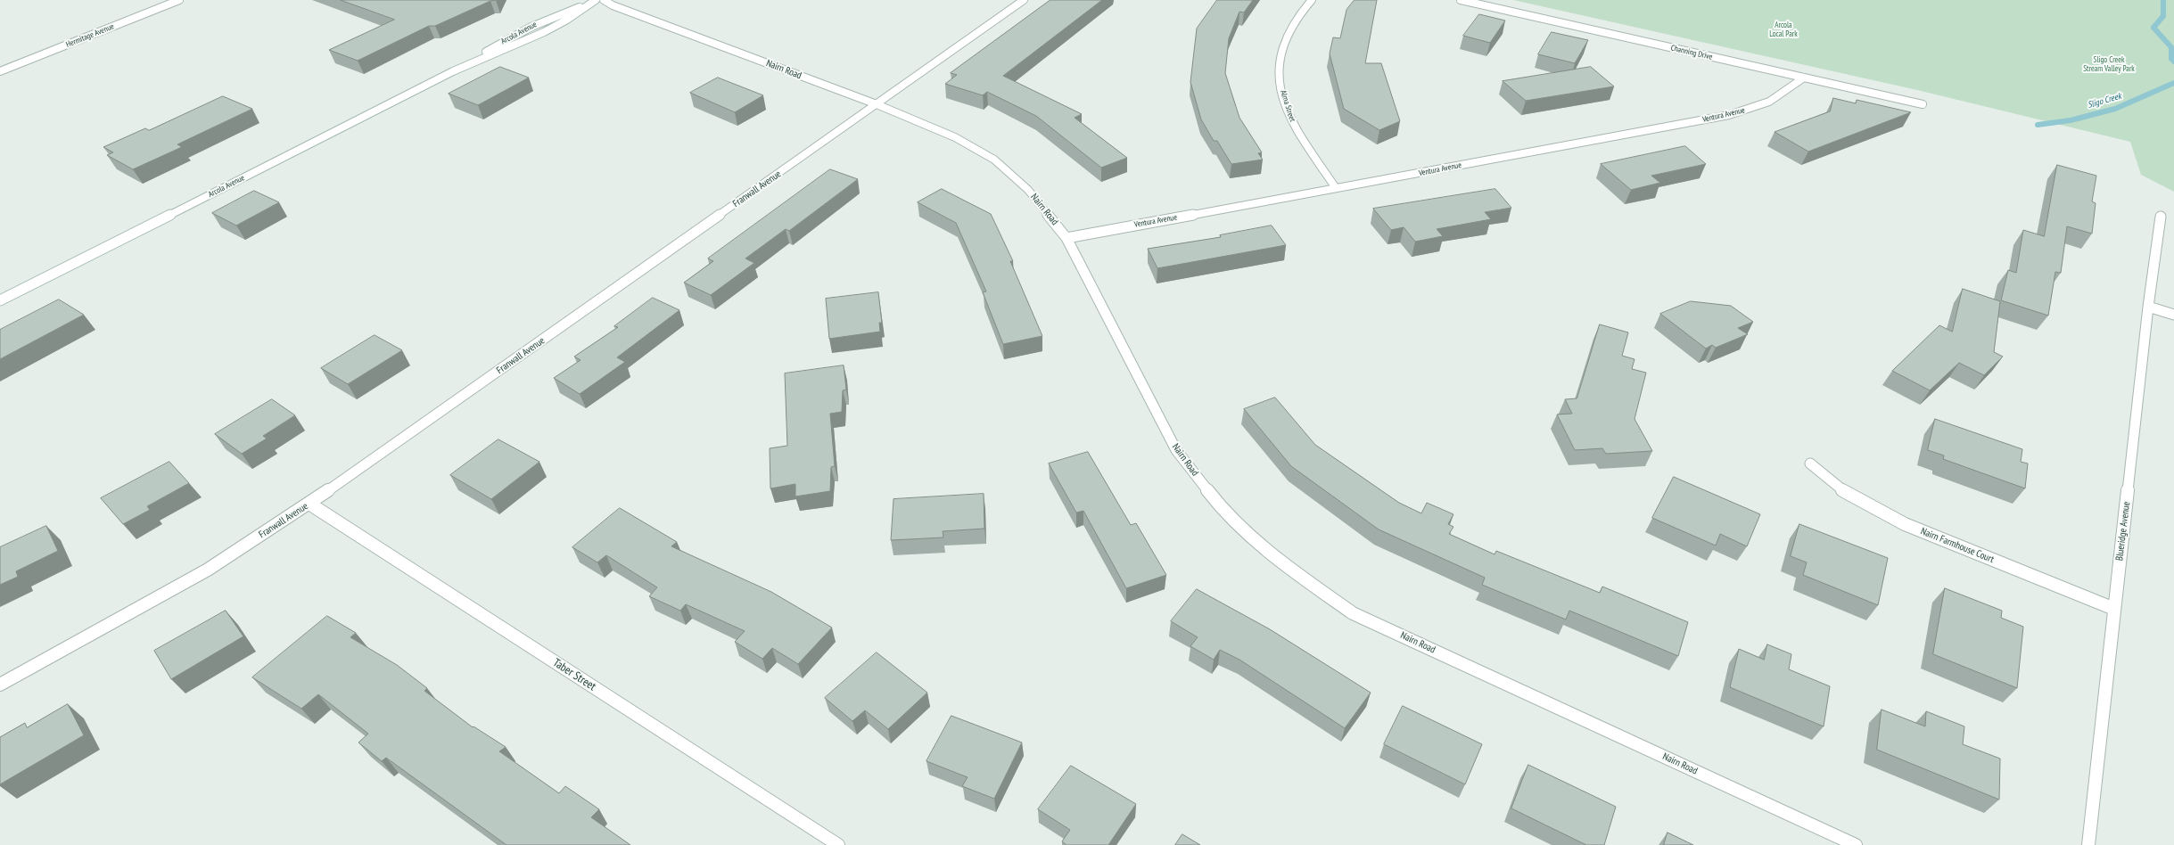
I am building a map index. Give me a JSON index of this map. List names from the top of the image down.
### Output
{
  "streets": {
    "street": [
      "Arcola Avenue",
      "Hermitage Avenue",
      "Channing Drive",
      "Nairn Road",
      "Alma Street",
      "Ventura Avenue",
      "Franwall Avenue",
      "Blueridge Avenue",
      "Nairn Farmhouse Court",
      "Taber Street"
    ]
  },
  "crossings": [
    ["Channing Drive", "Ventura Avenue"],
    ["Nairn Road", "Ventura Avenue"],
    ["Nairn Road", "Franwall Avenue"],
    ["Alma Street", "Ventura Avenue"],
    ["Franwall Avenue", "Taber Street"],
    ["Blueridge Avenue", "Nairn Farmhouse Court"]
  ],
  "water": ["Sligo Creek"],
  "parks": ["Arcola Local Park", "Sligo Creek Stream Valley Park"]
}
